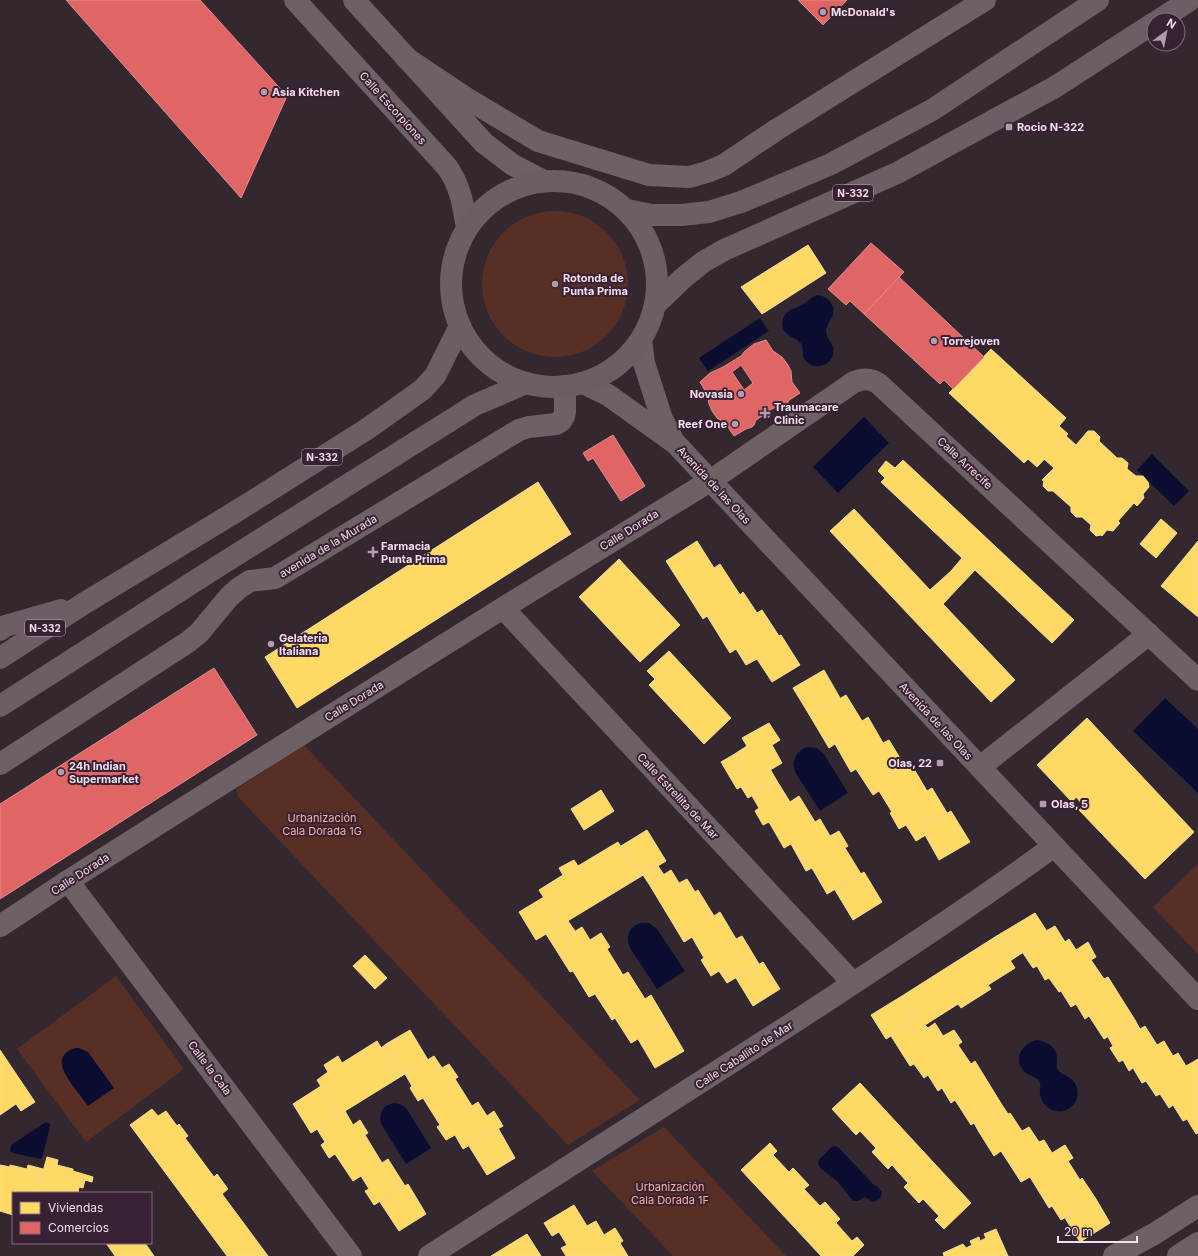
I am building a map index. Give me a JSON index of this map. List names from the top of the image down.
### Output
{
  "streets": {
    "highway": ["N-332"],
    "street": [
      "Calle Escorpiones",
      "Calle Arrecife",
      "Avenida de las Olas",
      "Calle Dorada",
      "avenida de la Murada",
      "Calle Estrellita de Mar",
      "Calle Caballito de Mar",
      "Calle la Cala"
    ]
  },
  "crossings": [
    ["Calle Arrecife", "Avenida de las Olas"],
    ["Calle Arrecife", "Calle Dorada"],
    ["Avenida de las Olas", "Calle Dorada"],
    ["Avenida de las Olas", "avenida de la Murada"],
    ["Avenida de las Olas", "Calle Caballito de Mar"],
    ["Calle Dorada", "Calle Estrellita de Mar"],
    ["Calle Dorada", "Calle la Cala"],
    ["Calle Estrellita de Mar", "Calle Caballito de Mar"]
  ],
  "parks": ["Urbanización Cala Dorada 1G", "Urbanización Cala Dorada 1F"],
  "places": {
    "other": [
      "McDonald's",
      "Asia Kitchen",
      "Rotonda de Punta Prima",
      "Torrejoven",
      "Novasia",
      "Reef One",
      "Gelateria Italiana",
      "24h Indian Supermarket"
    ],
    "transit": ["Rocio N-322", "Olas, 22", "Olas, 5"],
    "health": ["Traumacare Clinic", "Farmacia Punta Prima"]
  },
  "legend": ["Viviendas", "Comercios"],
  "scale_bar": "20 m",
  "north": "top right"
}
